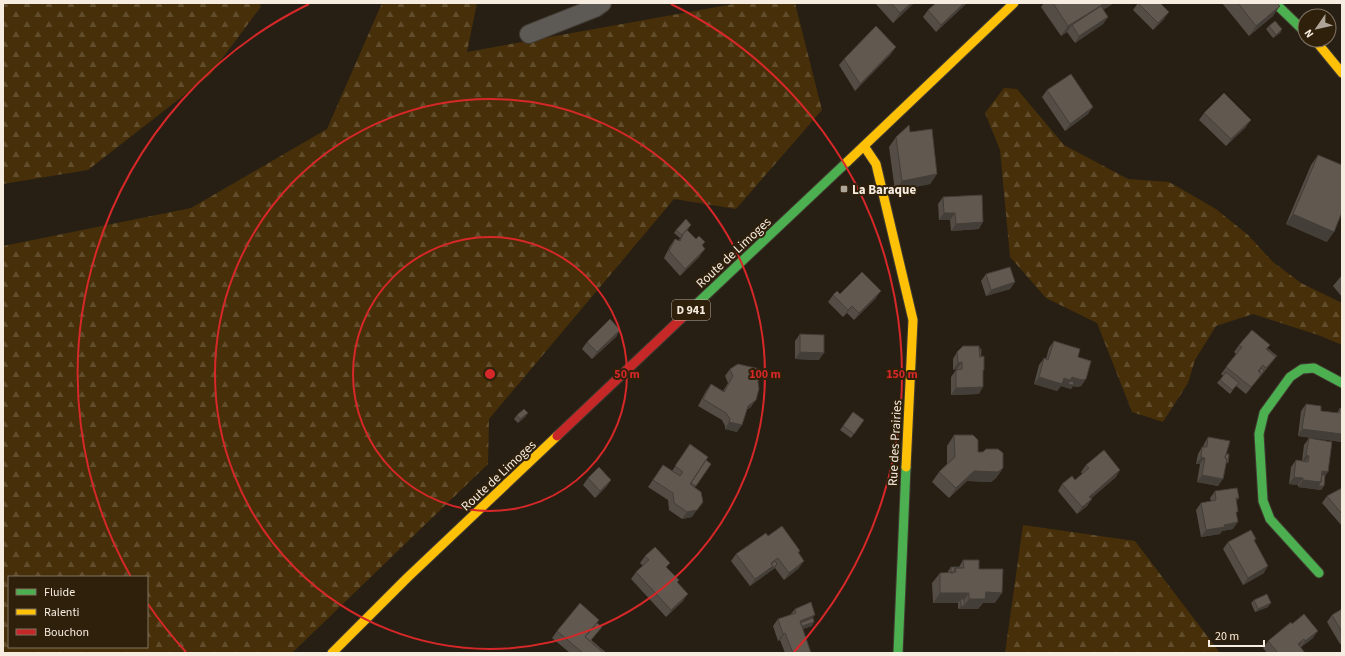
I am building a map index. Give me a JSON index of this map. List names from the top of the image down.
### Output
{
  "streets": {
    "main road": ["Route de Limoges", "D 941", "Rue des Prairies"]
  },
  "crossings": [
    ["Route de Limoges", "Rue des Prairies"]
  ],
  "places": {
    "transit": ["La Baraque"]
  },
  "legend": ["Fluide", "Ralenti", "Bouchon"],
  "scale_bar": "20 m",
  "north": "bottom left",
  "rings": ["50 m", "100 m", "150 m"]
}
